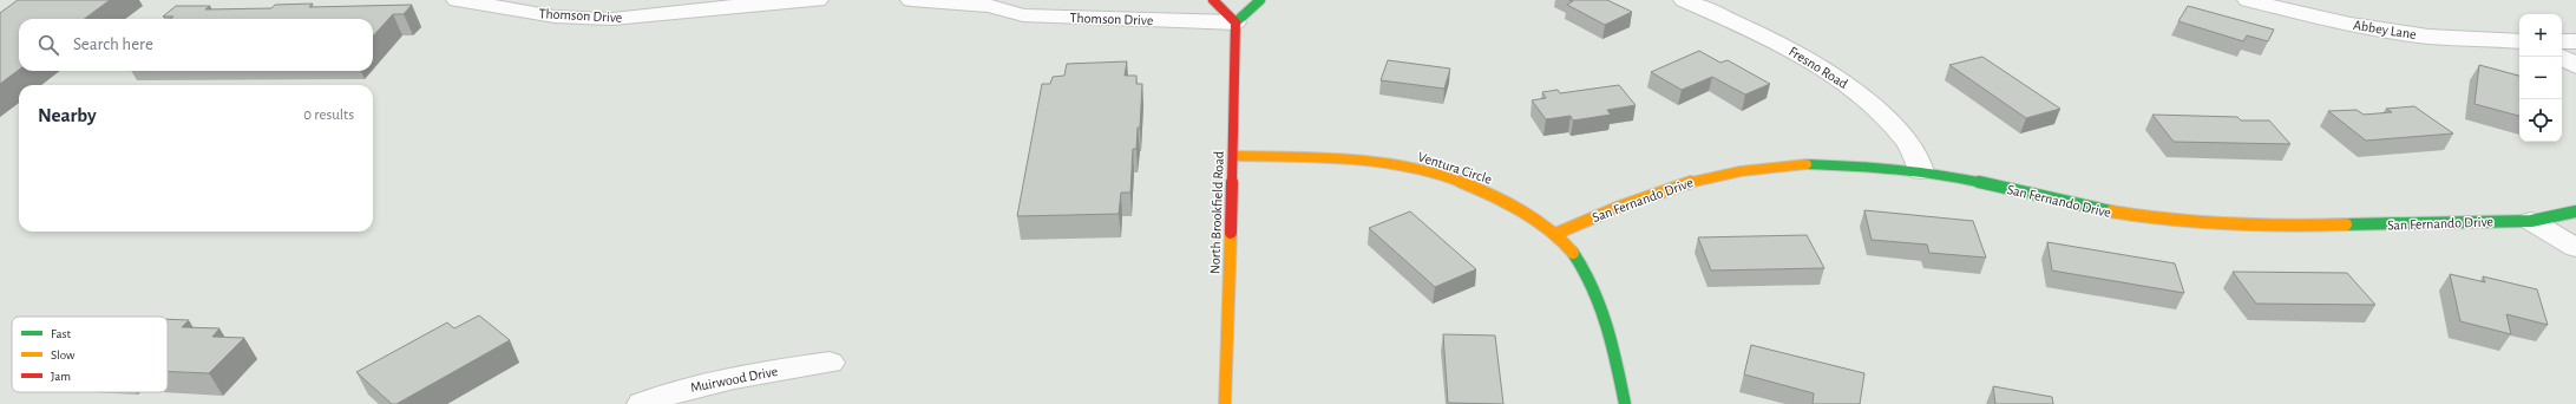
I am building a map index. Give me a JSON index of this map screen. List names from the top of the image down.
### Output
{
  "streets": {
    "street": [
      "Thomson Drive",
      "Abbey Lane",
      "Fresno Road",
      "Ventura Circle",
      "San Fernando Drive",
      "North Brookfield Road",
      "Muirwood Drive"
    ]
  },
  "crossings": [
    ["Thomson Drive", "North Brookfield Road"],
    ["Fresno Road", "San Fernando Drive"],
    ["Ventura Circle", "San Fernando Drive"],
    ["Ventura Circle", "North Brookfield Road"]
  ],
  "legend": ["Fast", "Slow", "Jam"],
  "page": {
    "map_buttons": ["+", "−"],
    "search": "Search here",
    "heading": ["Nearby", "0 results"]
  }
}
